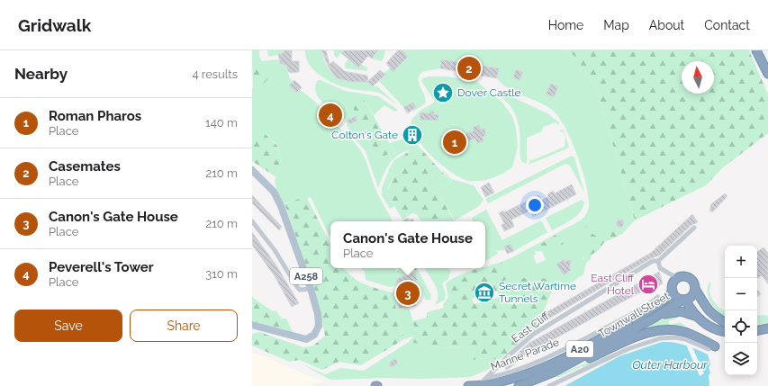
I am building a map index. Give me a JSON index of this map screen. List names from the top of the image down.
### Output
{
  "streets": {
    "highway": ["Townwall Street", "A20"],
    "main road": ["A258"],
    "street": ["East Cliff", "Marine Parade"]
  },
  "crossings": [
    ["Townwall Street", "East Cliff"],
    ["Townwall Street", "Marine Parade"],
    ["East Cliff", "Marine Parade"]
  ],
  "water": ["Outer Harbour"],
  "places": {
    "place": ["Dover Castle"],
    "building": ["Colton's Gate"],
    "hotel": ["East Cliff Hotel"],
    "museum": ["Secret Wartime Tunnels"]
  },
  "north": "top",
  "page": {
    "header": "Gridwalk",
    "nav": [
      "Home",
      "Map",
      "About",
      "Contact"
    ],
    "heading": ["Nearby", "4 results"],
    "pins": [
      "2",
      "4",
      "1",
      "3"
    ],
    "list": [
      {
        "mark": "1",
        "name": "Roman Pharos",
        "note": "Place",
        "value": "140 m"
      },
      {
        "mark": "2",
        "name": "Casemates",
        "note": "Place",
        "value": "210 m"
      },
      {
        "mark": "3",
        "name": "Canon's Gate House",
        "note": "Place",
        "value": "210 m"
      },
      {
        "mark": "4",
        "name": "Peverell's Tower",
        "note": "Place",
        "value": "310 m"
      }
    ],
    "popup": ["Canon's Gate House", "Place"],
    "map_buttons": ["+", "−"],
    "buttons": ["Save", "Share"]
  }
}
